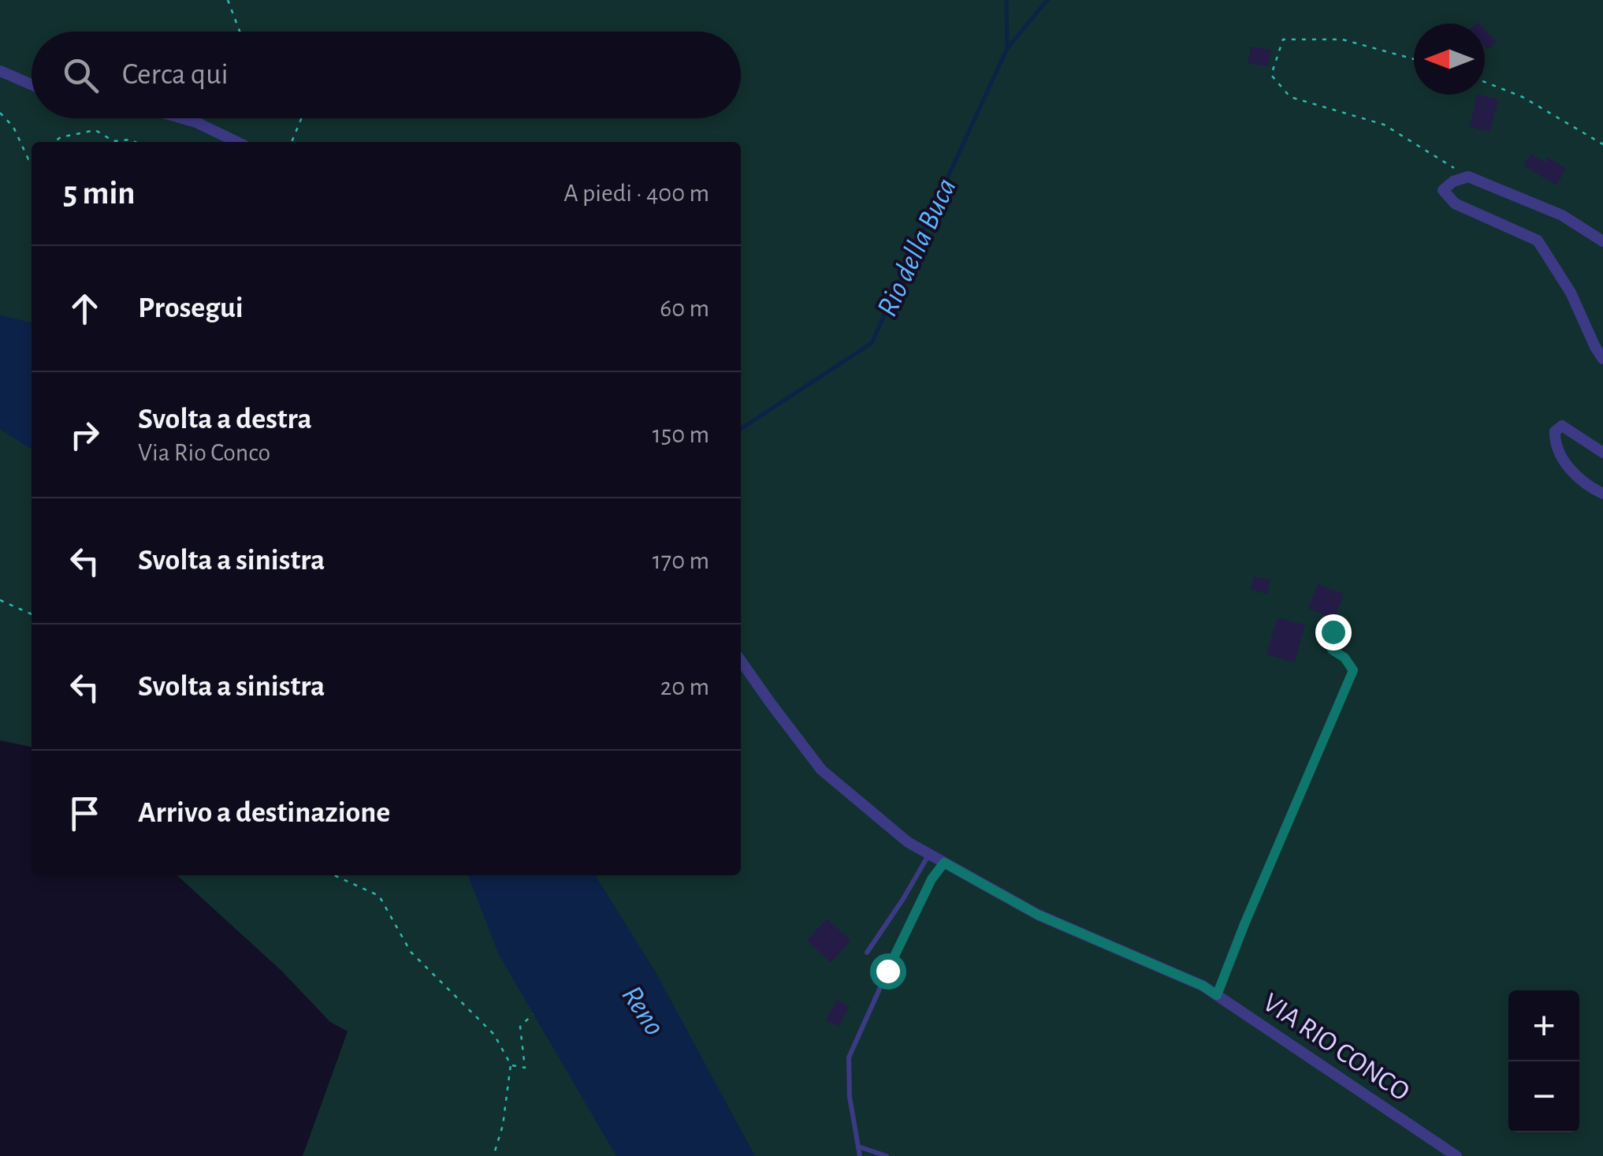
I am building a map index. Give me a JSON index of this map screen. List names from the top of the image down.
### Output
{
  "streets": {
    "street": ["VIA RIO CONCO"]
  },
  "water": ["Rio della Buca", "Reno"],
  "north": "left",
  "page": {
    "search": "Cerca qui",
    "heading": ["5 min", "A piedi · 400 m"],
    "list": [
      ["Prosegui", "60 m"],
      ["Svolta a destra", "Via Rio Conco", "150 m"],
      ["Svolta a sinistra", "170 m"],
      ["Svolta a sinistra", "20 m"],
      "Arrivo a destinazione"
    ],
    "map_buttons": ["+", "−"]
  }
}
